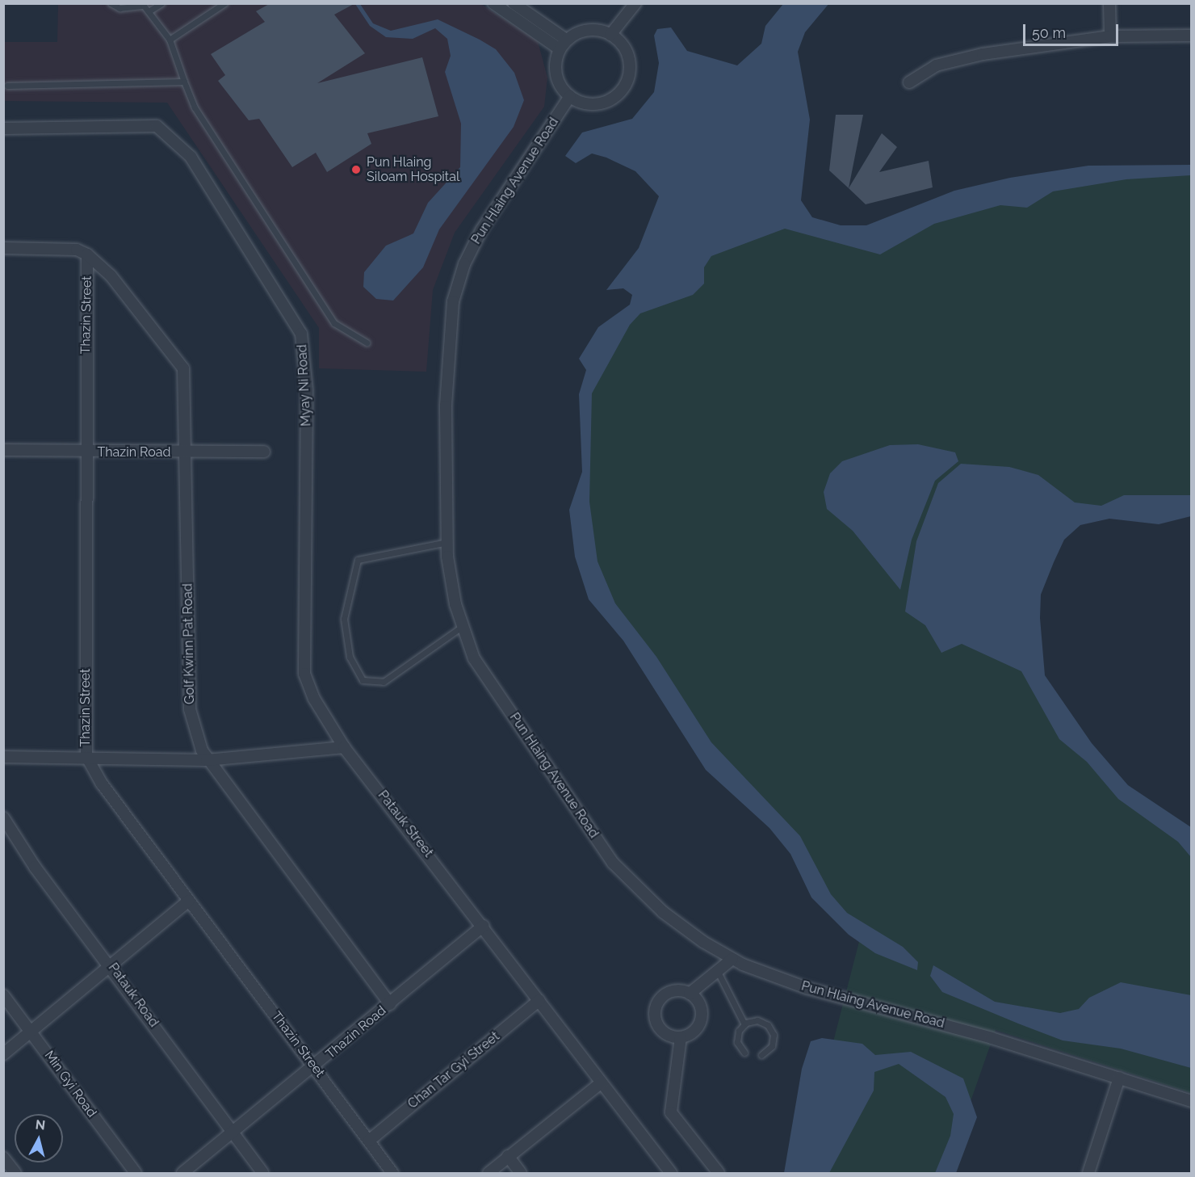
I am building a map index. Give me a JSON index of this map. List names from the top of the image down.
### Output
{
  "streets": {
    "street": [
      "Pun Hlaing Avenue Road",
      "Thazin Street",
      "Myay Ni Road",
      "Thazin Road",
      "Golf Kwinn Pat Road",
      "Patauk Street",
      "Patauk Road",
      "Chan Tar Gyi Street",
      "Min Gyi Road"
    ]
  },
  "crossings": [
    ["Thazin Street", "Thazin Road"],
    ["Thazin Street", "Golf Kwinn Pat Road"],
    ["Thazin Street", "Chan Tar Gyi Street"],
    ["Myay Ni Road", "Patauk Street"],
    ["Thazin Road", "Golf Kwinn Pat Road"],
    ["Thazin Road", "Patauk Street"],
    ["Thazin Road", "Patauk Road"],
    ["Patauk Street", "Chan Tar Gyi Street"]
  ],
  "places": ["Pun Hlaing Siloam Hospital"],
  "scale_bar": "50 m",
  "north": "top"
}
